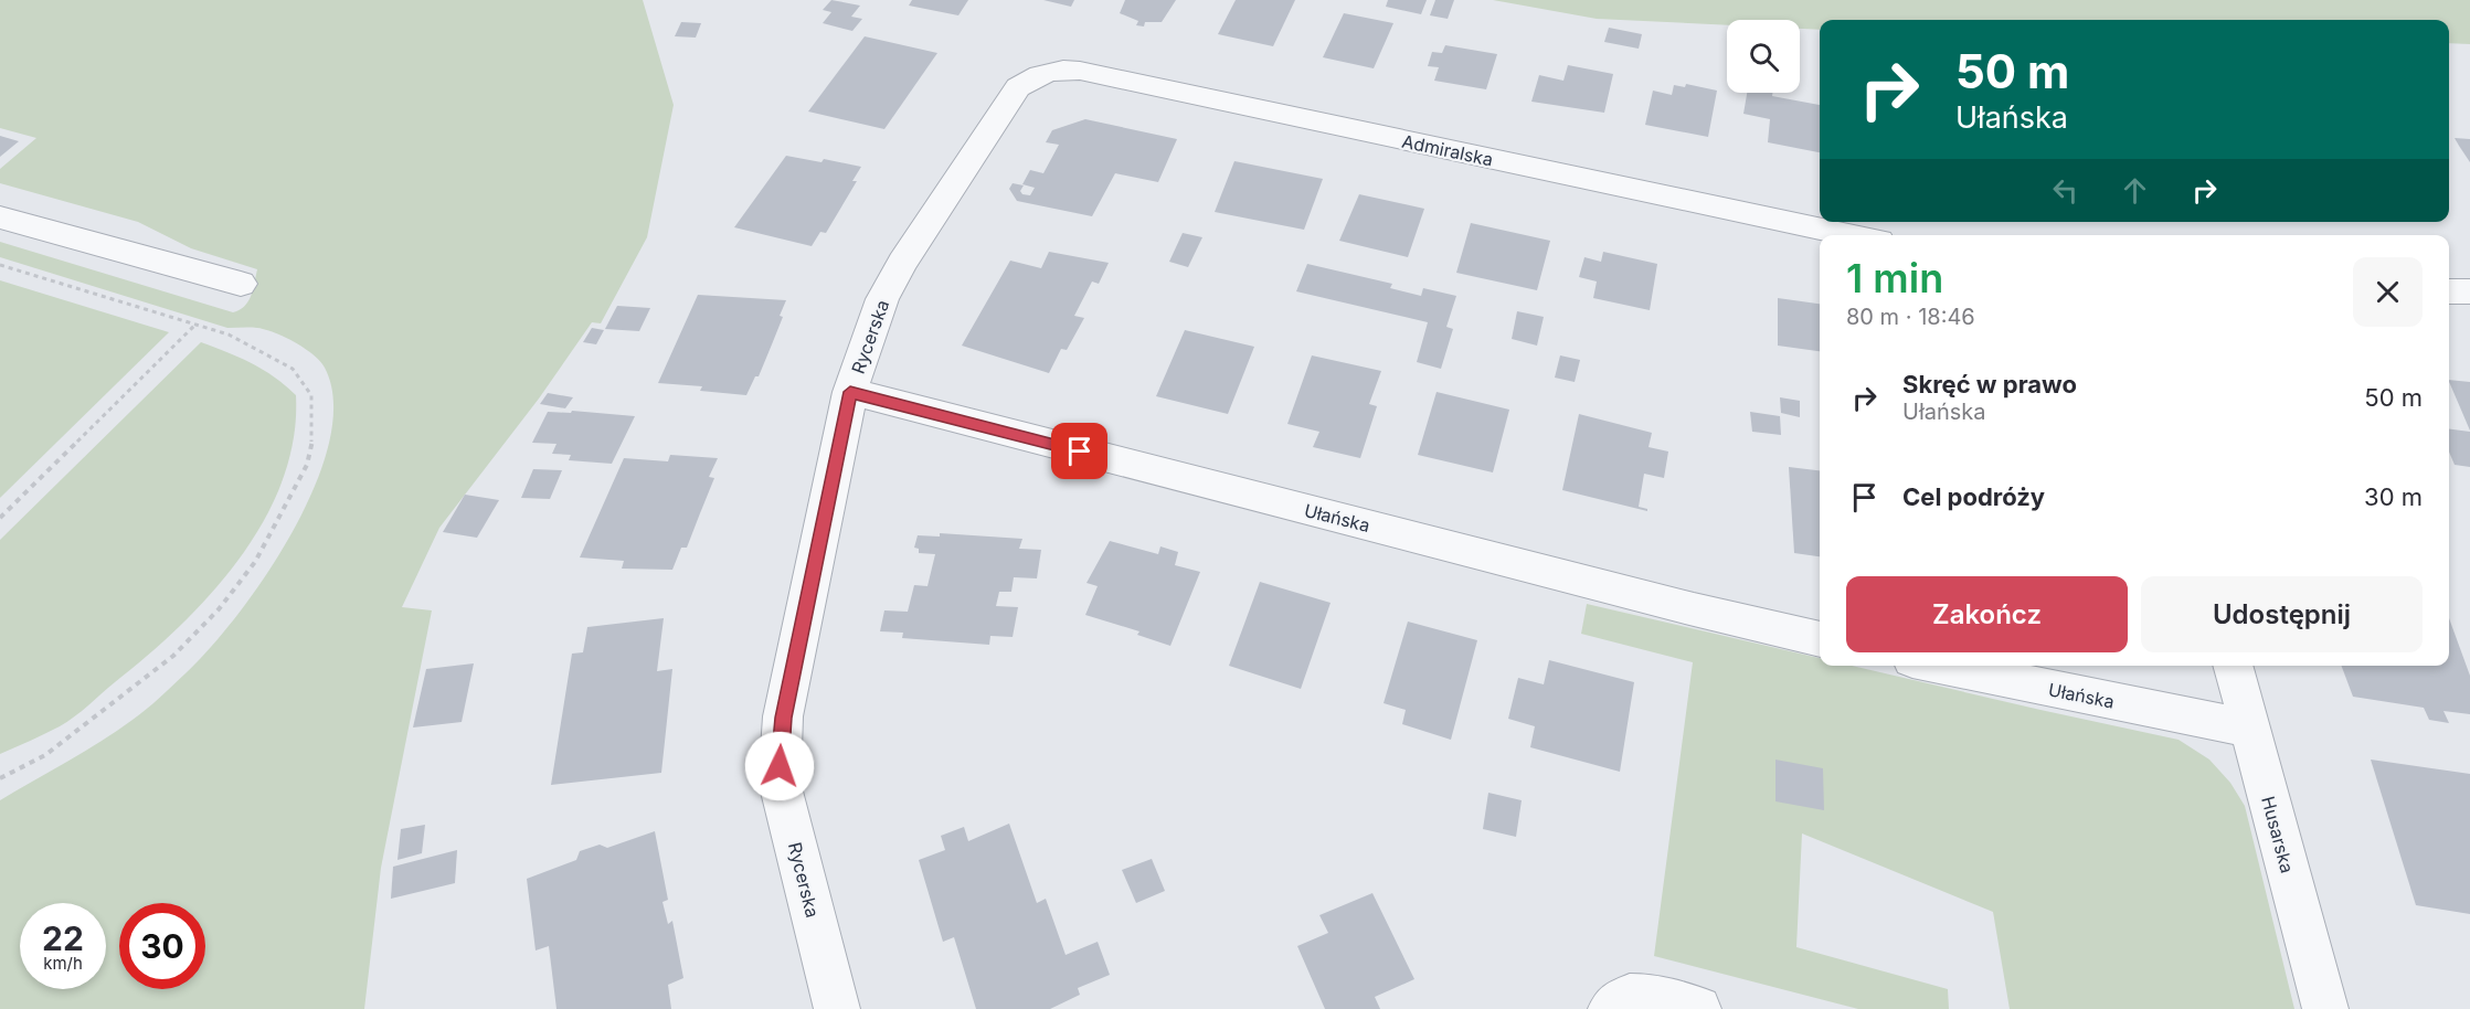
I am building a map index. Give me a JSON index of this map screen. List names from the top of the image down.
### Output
{
  "streets": {
    "street": [
      "Admiralska",
      "Rycerska",
      "Ułańska",
      "Husarska"
    ]
  },
  "crossings": [
    ["Admiralska", "Rycerska"],
    ["Rycerska", "Ułańska"],
    ["Ułańska", "Husarska"]
  ],
  "page": {
    "turn": ["50 m", "Ułańska"],
    "heading": ["1 min", "80 m · 18:46"],
    "list": [
      {
        "name": "Skręć w prawo",
        "note": "Ułańska",
        "value": "50 m"
      },
      {
        "name": "Cel podróży",
        "value": "30 m"
      }
    ],
    "buttons": ["Zakończ", "Udostępnij"],
    "speed": "22 km/h",
    "limit": "30"
  }
}
